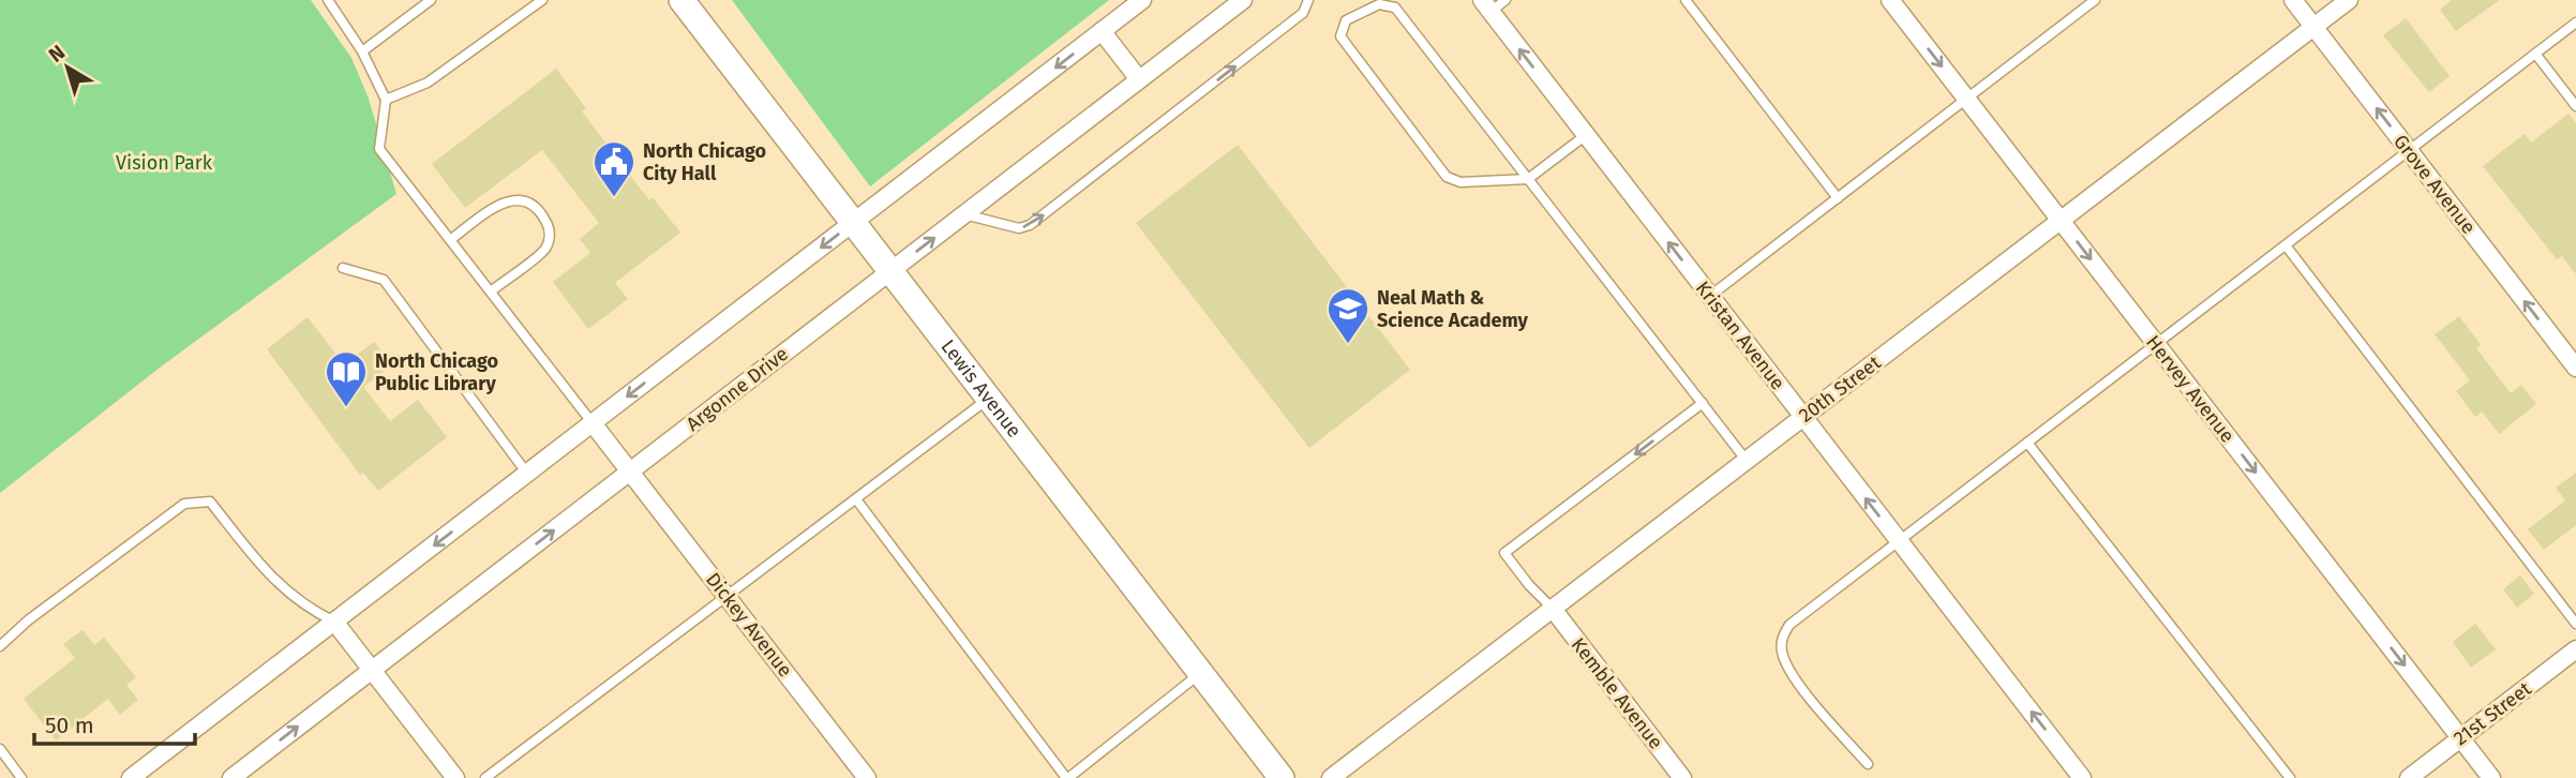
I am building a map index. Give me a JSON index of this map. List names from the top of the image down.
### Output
{
  "streets": {
    "main road": ["Lewis Avenue"],
    "street": [
      "Grove Avenue",
      "Kristan Avenue",
      "Argonne Drive",
      "20th Street",
      "Hervey Avenue",
      "Dickey Avenue",
      "Kemble Avenue",
      "21st Street"
    ]
  },
  "crossings": [
    ["Grove Avenue", "20th Street"],
    ["Kristan Avenue", "20th Street"],
    ["Argonne Drive", "Lewis Avenue"],
    ["Argonne Drive", "Dickey Avenue"],
    ["20th Street", "Hervey Avenue"],
    ["20th Street", "Kemble Avenue"],
    ["Hervey Avenue", "21st Street"]
  ],
  "one_way": ["Grove Avenue", "Kristan Avenue", "Hervey Avenue"],
  "parks": ["Vision Park"],
  "places": {
    "public building": ["North Chicago City Hall"],
    "school or university": ["Neal Math & Science Academy"],
    "library": ["North Chicago Public Library"]
  },
  "scale_bar": "50 m",
  "north": "top left"
}
